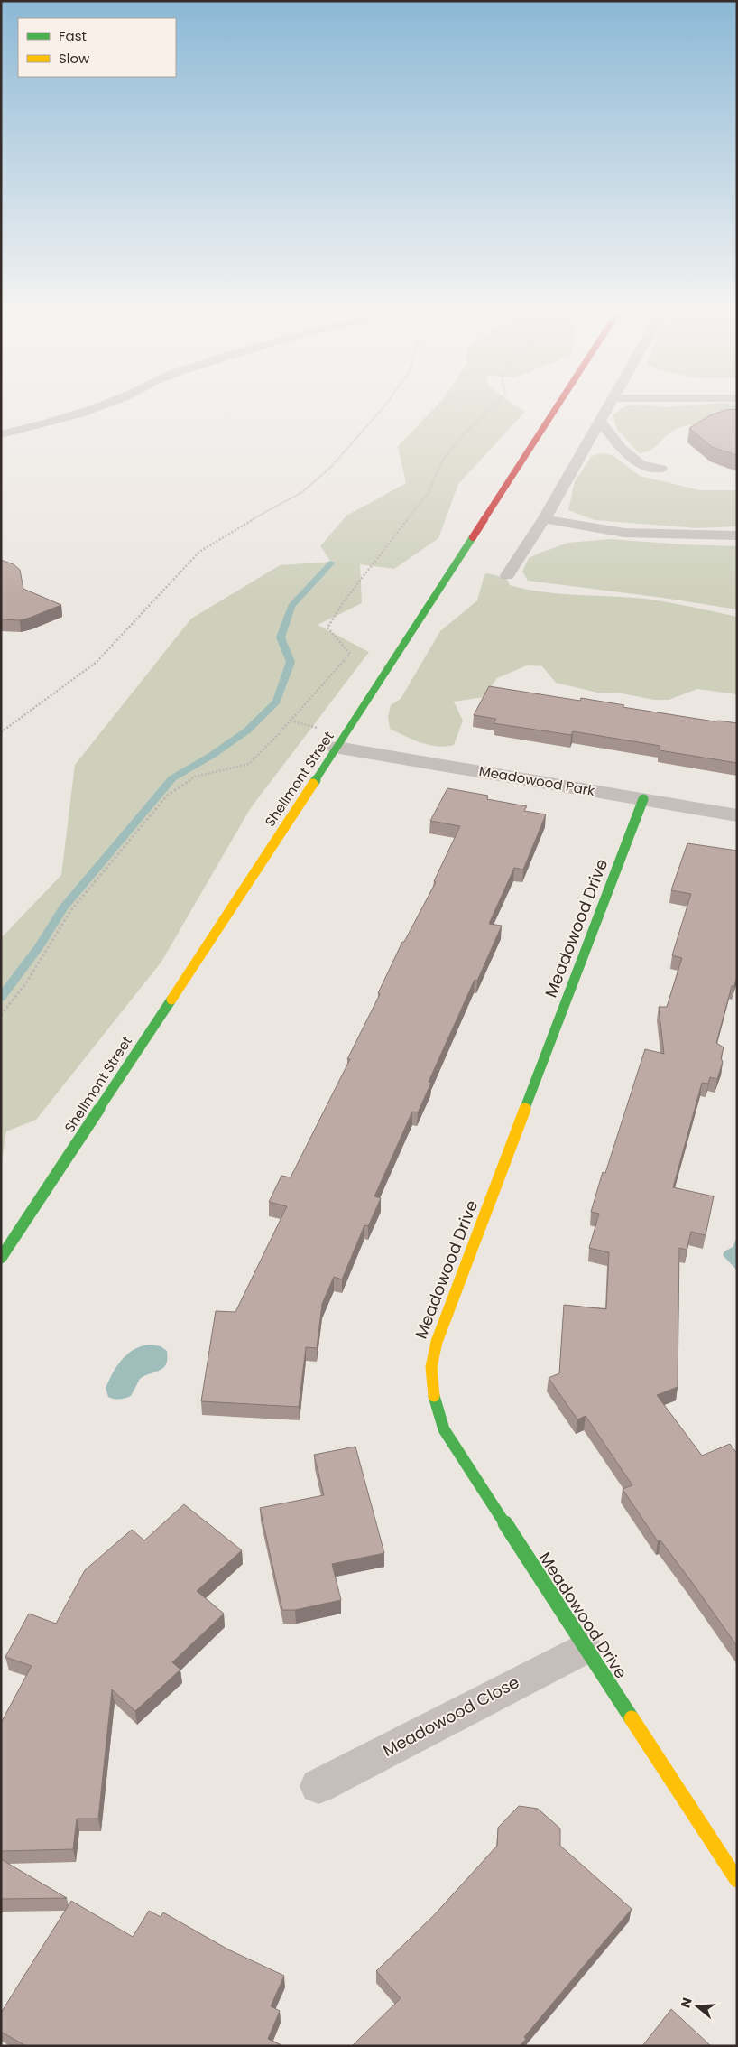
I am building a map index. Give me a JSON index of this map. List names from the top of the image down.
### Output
{
  "streets": {
    "street": [
      "Shellmont Street",
      "Meadowood Park",
      "Meadowood Drive",
      "Meadowood Close"
    ]
  },
  "crossings": [
    ["Shellmont Street", "Meadowood Park"],
    ["Meadowood Park", "Meadowood Drive"],
    ["Meadowood Drive", "Meadowood Close"]
  ],
  "legend": ["Fast", "Slow"],
  "north": "left"
}
